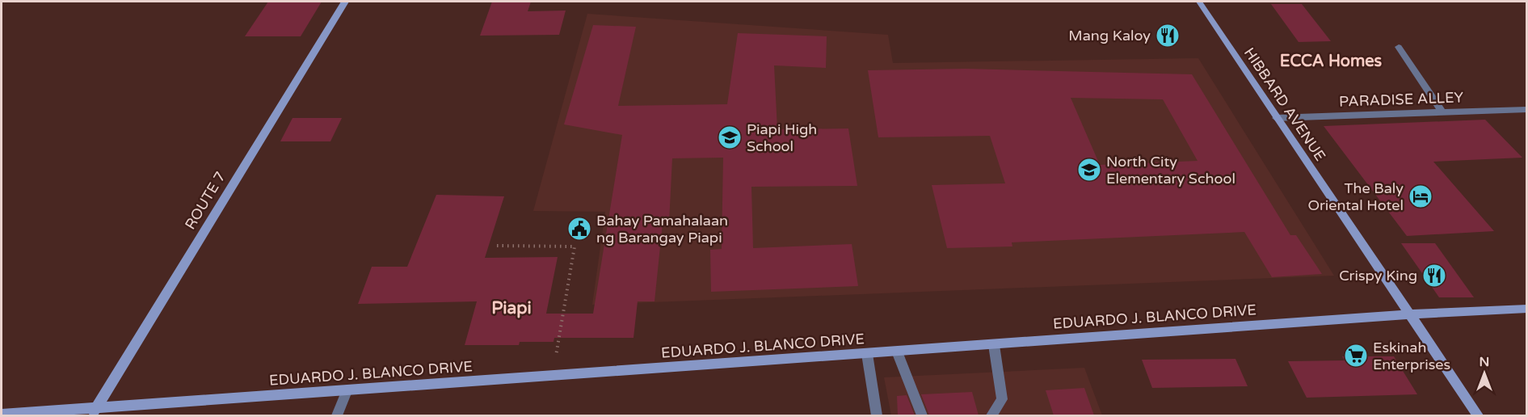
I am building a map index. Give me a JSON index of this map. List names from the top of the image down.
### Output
{
  "streets": {
    "main road": ["HIBBARD AVENUE", "ROUTE 7", "EDUARDO J. BLANCO DRIVE"],
    "street": ["PARADISE ALLEY"]
  },
  "crossings": [
    ["PARADISE ALLEY", "HIBBARD AVENUE"],
    ["HIBBARD AVENUE", "EDUARDO J. BLANCO DRIVE"],
    ["ROUTE 7", "EDUARDO J. BLANCO DRIVE"]
  ],
  "districts": ["ECCA Homes", "Piapi"],
  "places": {
    "restaurant": ["Mang Kaloy", "Crispy King"],
    "school or university": ["Piapi High School", "North City Elementary School"],
    "hotel": ["The Baly Oriental Hotel"],
    "public building": ["Bahay Pamahalaan ng Barangay Piapi"],
    "supermarket": ["Eskinah Enterprises"]
  },
  "north": "top"
}
